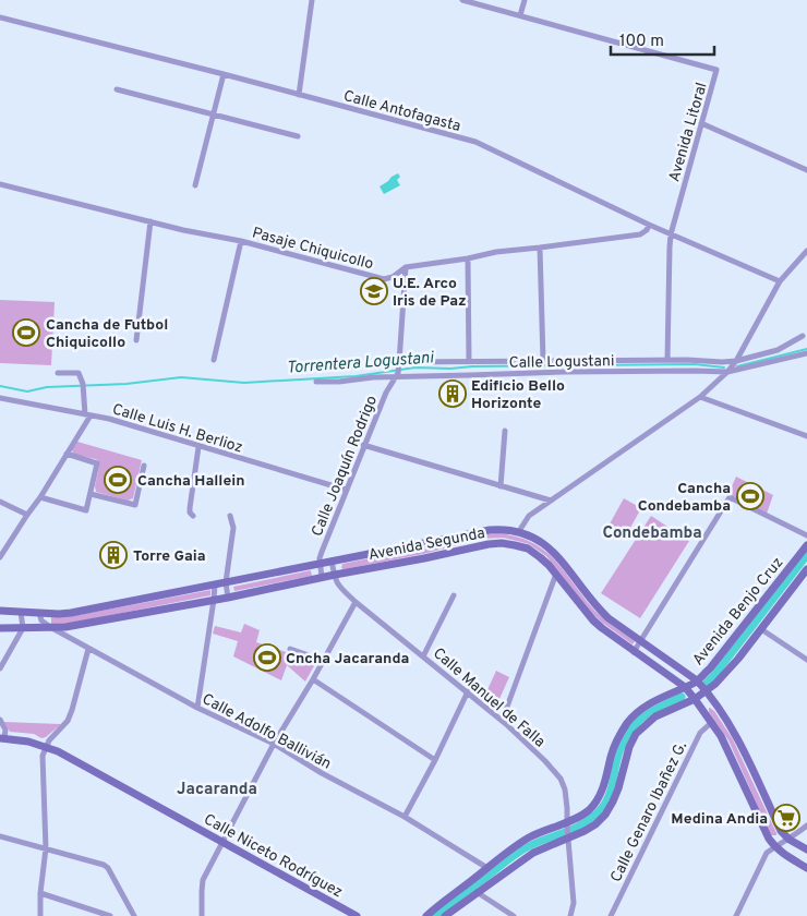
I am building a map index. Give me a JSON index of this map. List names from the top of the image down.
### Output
{
  "streets": {
    "main road": ["Avenida Segunda", "Avenida Benjo Cruz", "Calle Niceto Rodríguez"],
    "street": [
      "Calle Antofagasta",
      "Avenida Litoral",
      "Pasaje Chiquicollo",
      "Calle Logustani",
      "Calle Luis H. Berlioz",
      "Calle Joaquín Rodrigo",
      "Calle Manuel de Falla",
      "Calle Adolfo Ballivián",
      "Calle Genaro Ibañez G."
    ]
  },
  "crossings": [
    ["Calle Antofagasta", "Avenida Litoral"],
    ["Calle Antofagasta", "Pasaje Chiquicollo"],
    ["Avenida Litoral", "Calle Logustani"],
    ["Pasaje Chiquicollo", "Calle Joaquín Rodrigo"],
    ["Calle Logustani", "Calle Joaquín Rodrigo"],
    ["Calle Luis H. Berlioz", "Calle Joaquín Rodrigo"],
    ["Calle Joaquín Rodrigo", "Avenida Segunda"],
    ["Avenida Segunda", "Avenida Benjo Cruz"],
    ["Avenida Segunda", "Calle Manuel de Falla"],
    ["Avenida Segunda", "Calle Adolfo Ballivián"],
    ["Avenida Segunda", "Calle Genaro Ibañez G."],
    ["Avenida Benjo Cruz", "Calle Manuel de Falla"],
    ["Avenida Benjo Cruz", "Calle Adolfo Ballivián"]
  ],
  "districts": ["Condebamba", "Jacaranda"],
  "water": ["Torrentera Logustani"],
  "places": {
    "school or university": ["U.E. Arco Iris de Paz"],
    "sports": [
      "Cancha de Futbol Chiquicollo",
      "Cancha Hallein",
      "Cancha Condebamba",
      "Cncha Jacaranda"
    ],
    "building": ["Edificio Bello Horizonte", "Torre Gaia"],
    "supermarket": ["Medina Andia"]
  },
  "scale_bar": "100 m"
}
